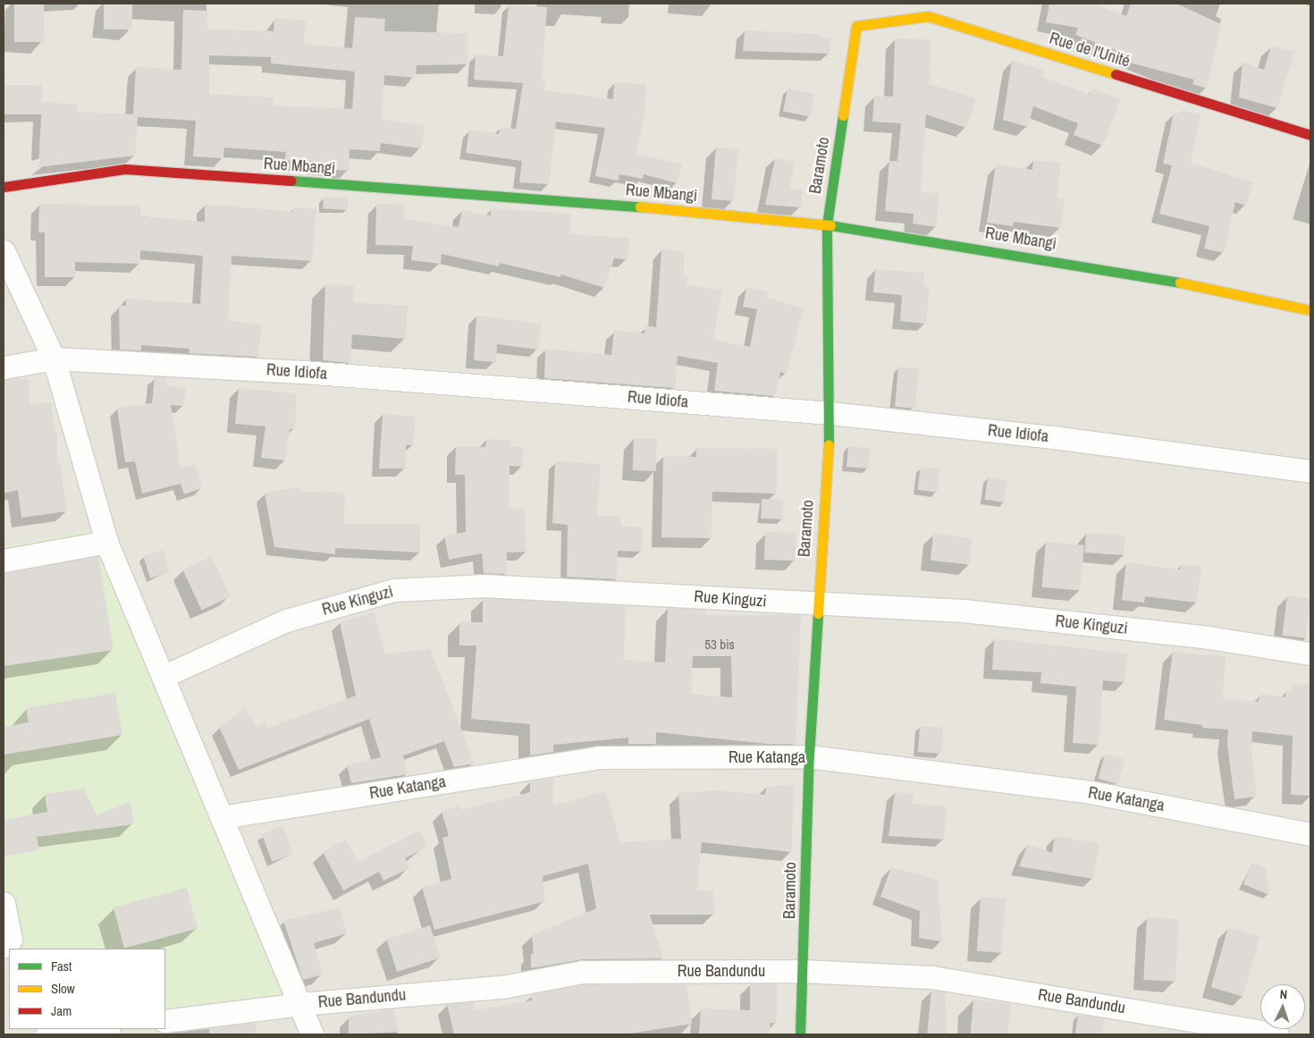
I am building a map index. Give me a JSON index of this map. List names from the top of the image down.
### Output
{
  "streets": {
    "street": [
      "Rue de l'Unité",
      "Baramoto",
      "Rue Mbangi",
      "Rue Idiofa",
      "Rue Kinguzi",
      "Rue Katanga",
      "Rue Bandundu"
    ]
  },
  "crossings": [
    ["Rue de l'Unité", "Baramoto"],
    ["Baramoto", "Rue Mbangi"],
    ["Baramoto", "Rue Idiofa"],
    ["Baramoto", "Rue Kinguzi"],
    ["Baramoto", "Rue Katanga"],
    ["Baramoto", "Rue Bandundu"]
  ],
  "house_numbers": ["53 bis"],
  "legend": ["Fast", "Slow", "Jam"],
  "north": "top"
}
